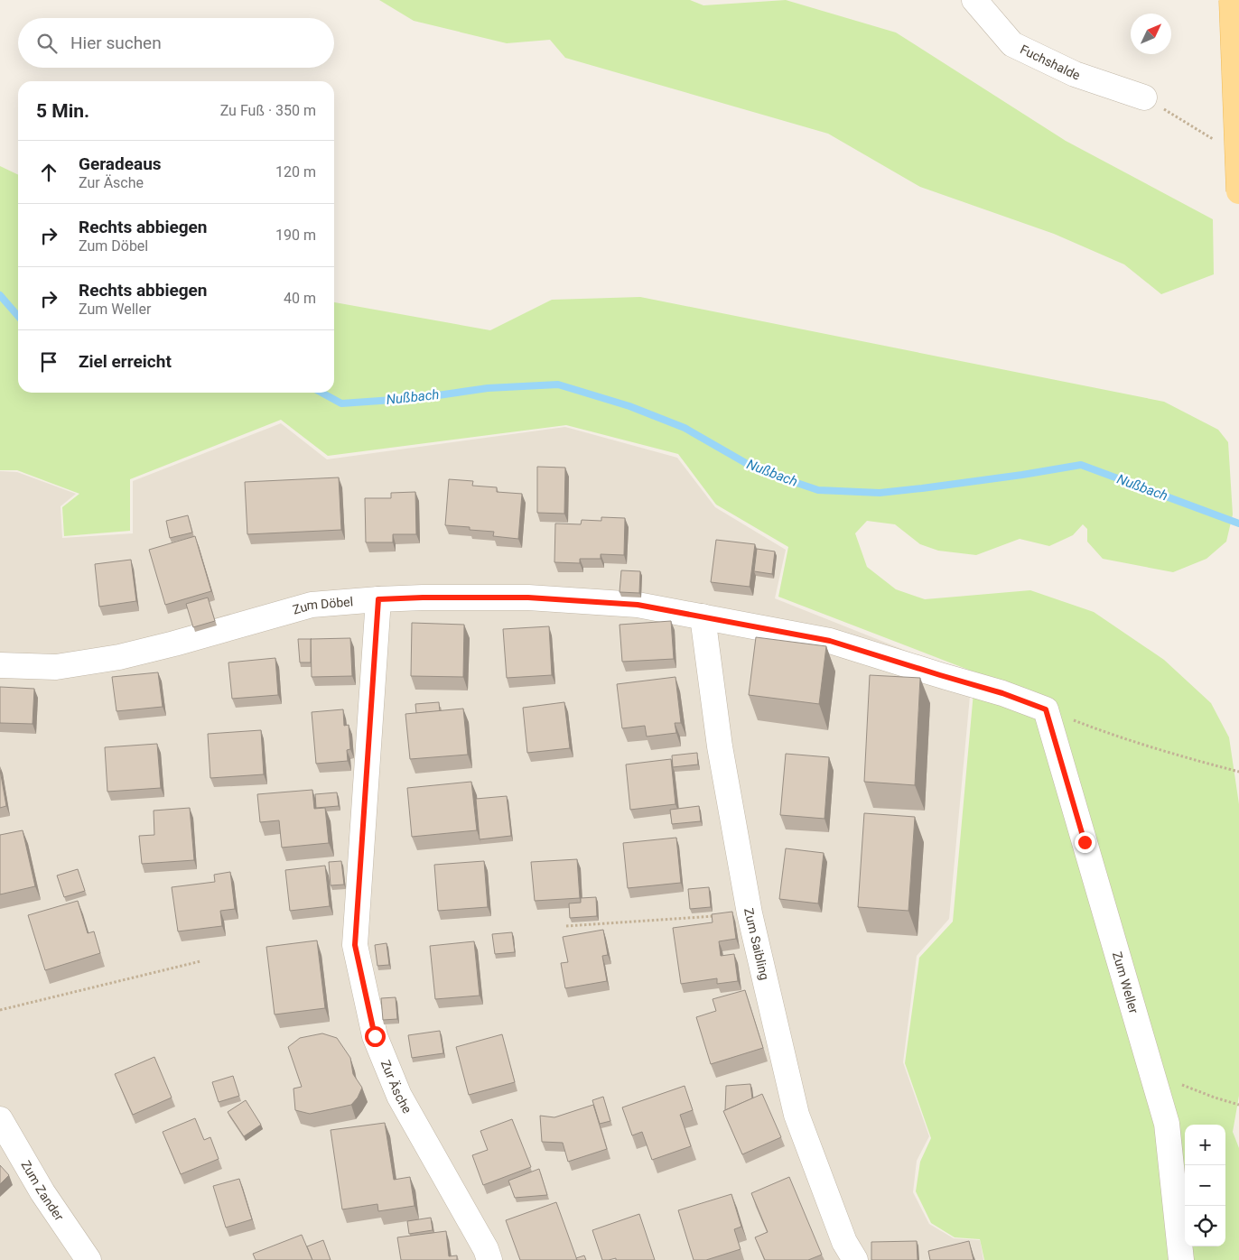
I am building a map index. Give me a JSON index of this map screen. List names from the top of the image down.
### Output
{
  "streets": {
    "street": [
      "Fuchshalde",
      "Zum Döbel",
      "Zum Saibling",
      "Zum Weller",
      "Zur Äsche",
      "Zum Zander"
    ]
  },
  "crossings": [
    ["Zum Döbel", "Zum Saibling"],
    ["Zum Döbel", "Zum Weller"],
    ["Zum Döbel", "Zur Äsche"]
  ],
  "water": ["Nußbach"],
  "north": "top right",
  "page": {
    "search": "Hier suchen",
    "heading": ["5 Min.", "Zu Fuß · 350 m"],
    "list": [
      ["Geradeaus", "Zur Äsche", "120 m"],
      ["Rechts abbiegen", "Zum Döbel", "190 m"],
      ["Rechts abbiegen", "Zum Weller", "40 m"],
      "Ziel erreicht"
    ],
    "map_buttons": ["+", "−"]
  }
}
